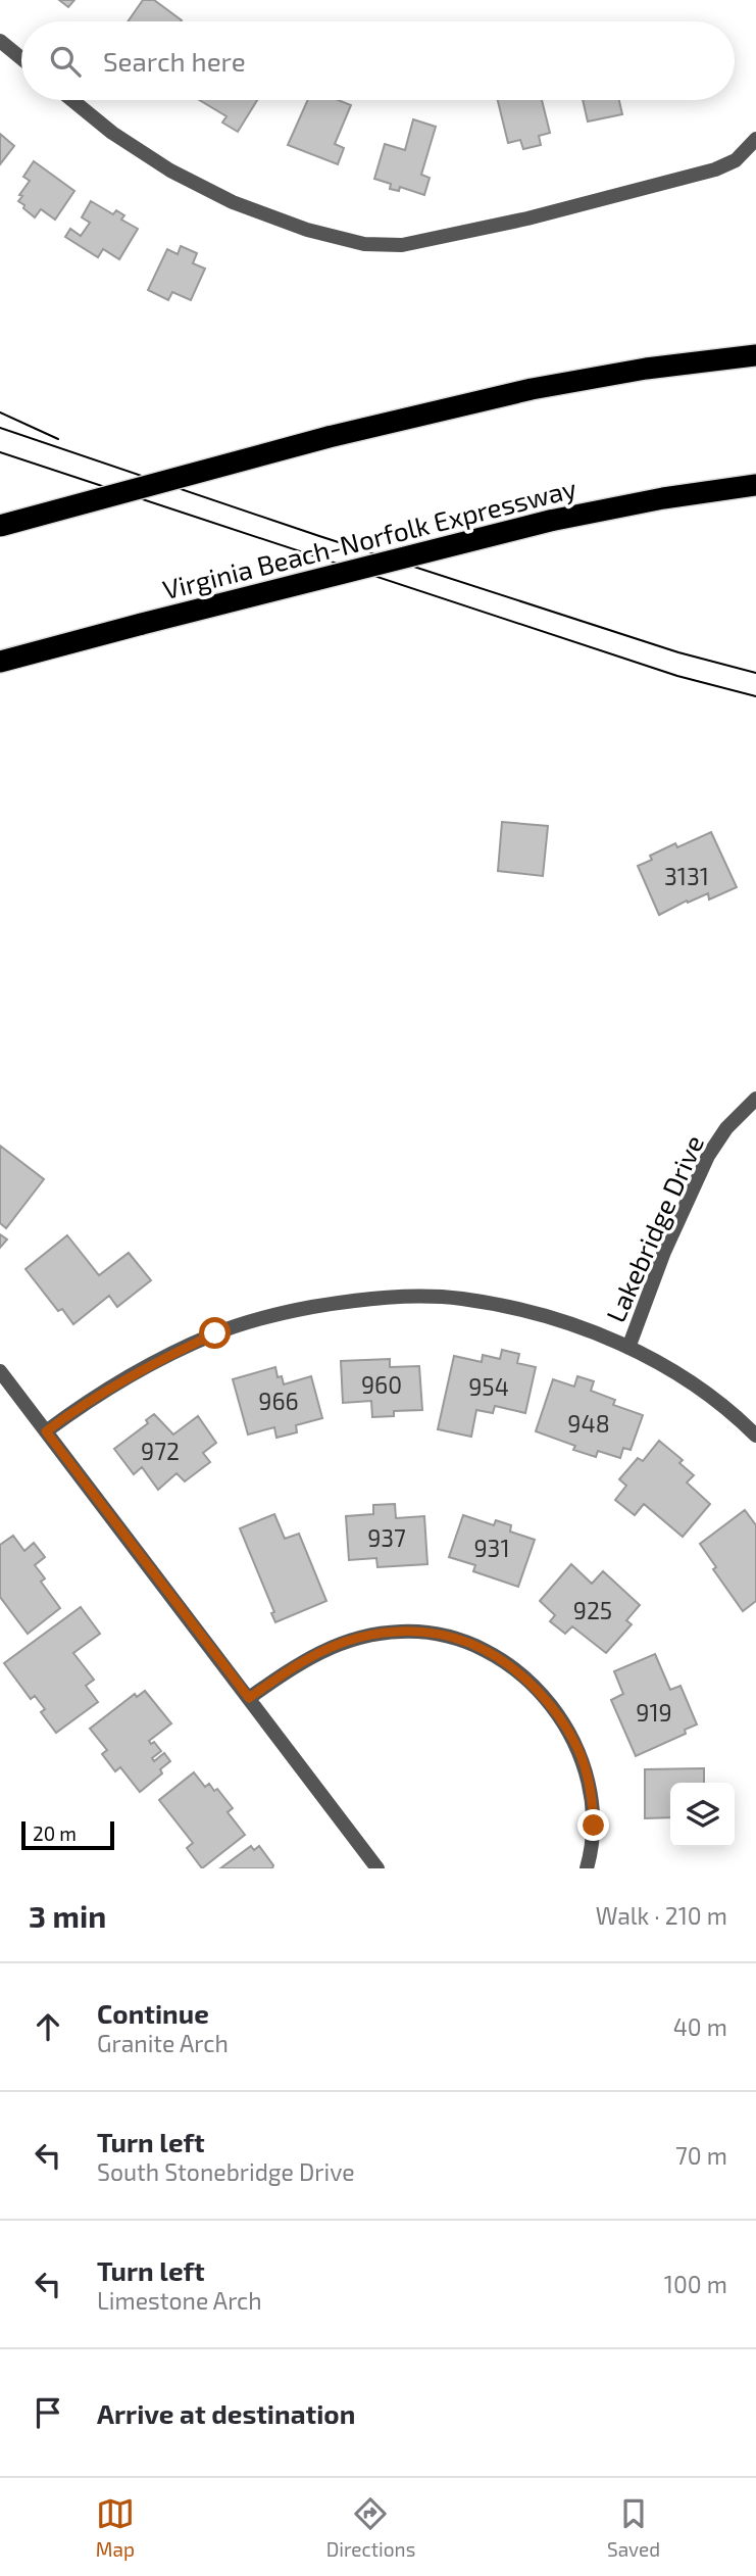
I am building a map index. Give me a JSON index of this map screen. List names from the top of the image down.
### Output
{
  "streets": {
    "highway": ["Virginia Beach-Norfolk Expressway"],
    "street": ["Lakebridge Drive"]
  },
  "house_numbers": [
    "3131",
    "960",
    "954",
    "966",
    "948",
    "972",
    "937",
    "931",
    "925",
    "919"
  ],
  "scale_bar": "20 m",
  "page": {
    "search": "Search here",
    "scale": "20 m",
    "heading": ["3 min", "Walk · 210 m"],
    "list": [
      ["Continue", "Granite Arch", "40 m"],
      ["Turn left", "South Stonebridge Drive", "70 m"],
      ["Turn left", "Limestone Arch", "100 m"],
      "Arrive at destination"
    ],
    "nav": ["Map", "Directions", "Saved"]
  }
}
